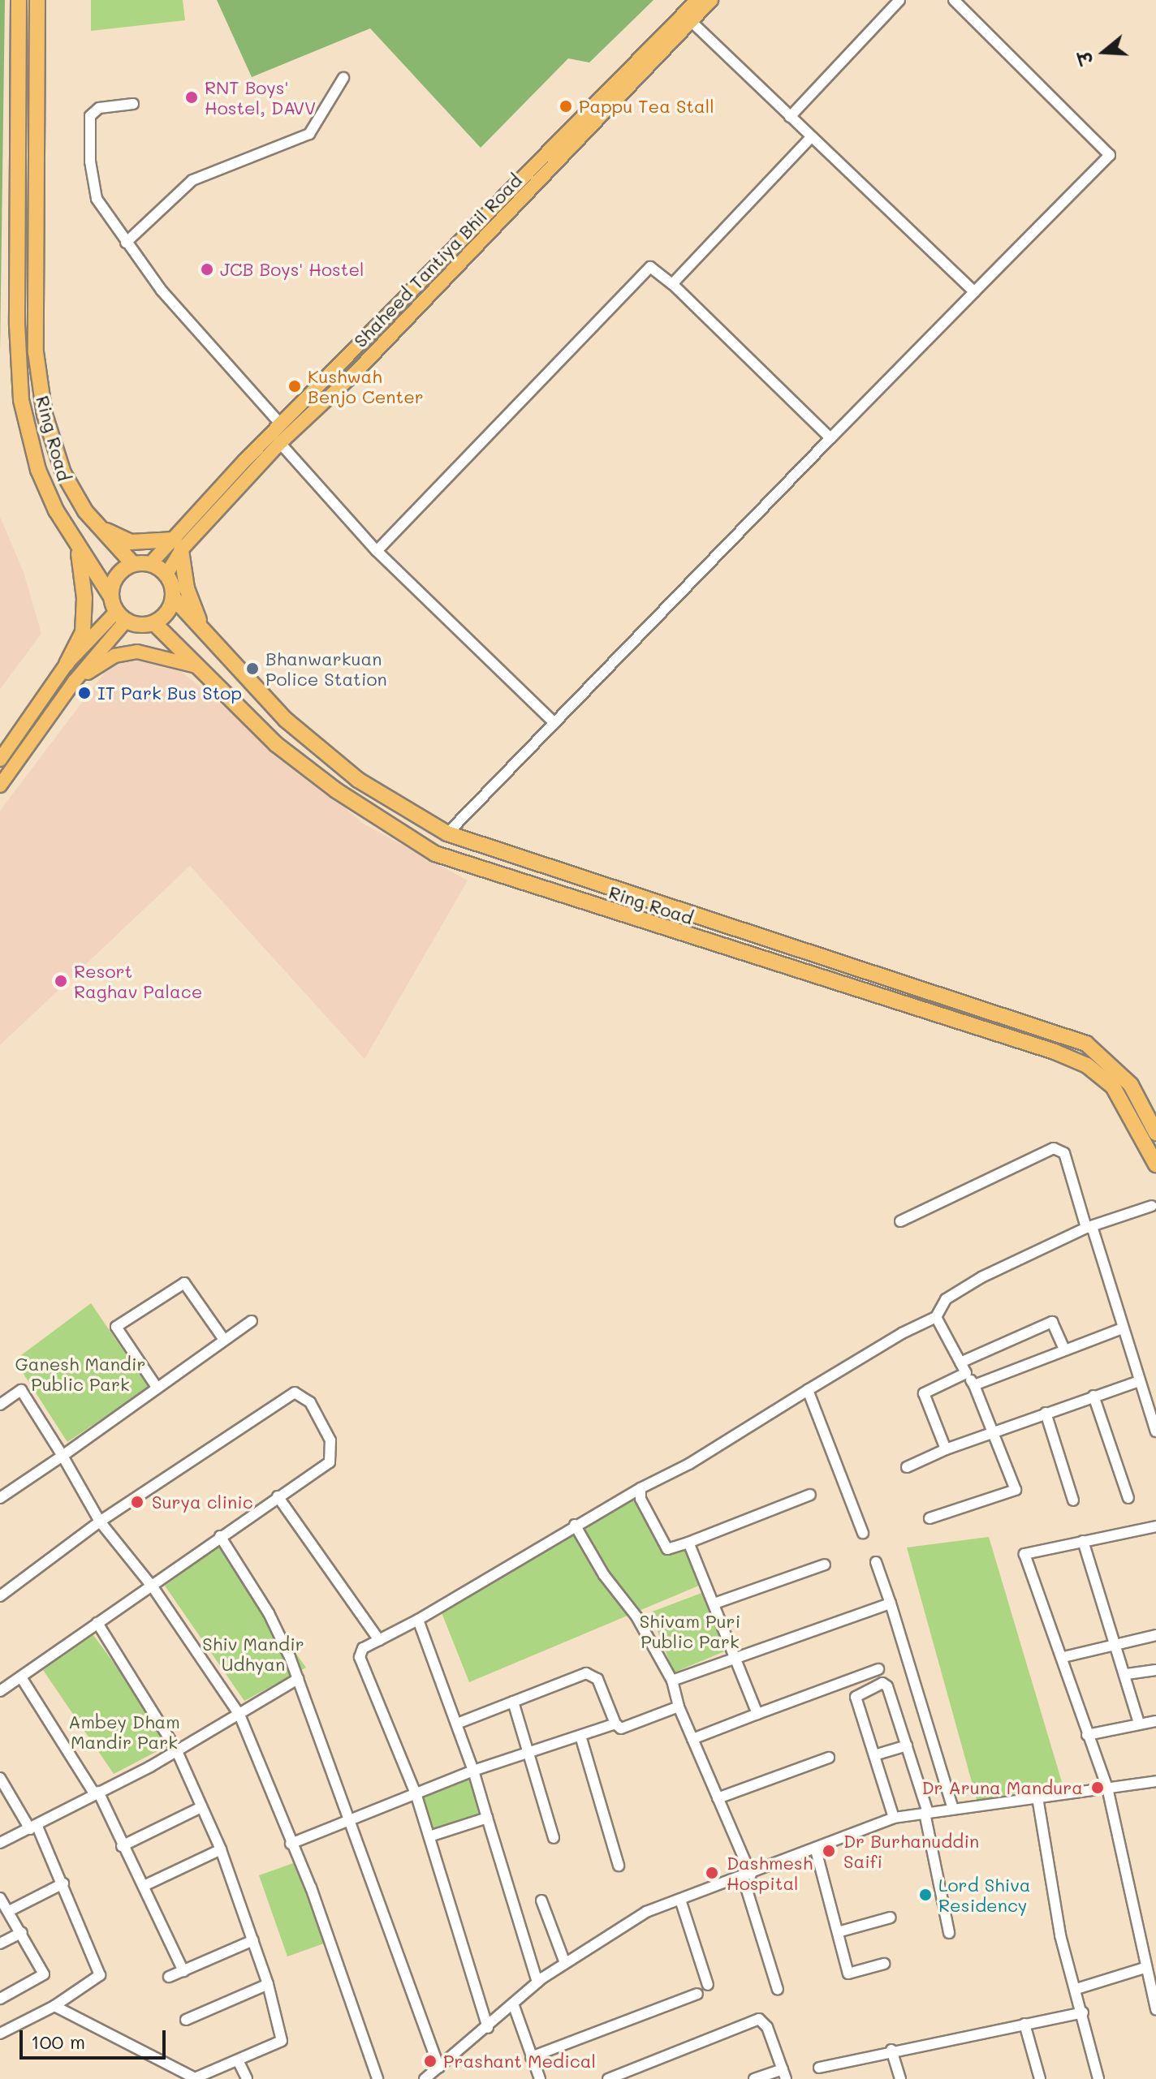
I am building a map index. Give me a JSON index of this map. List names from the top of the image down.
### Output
{
  "streets": {
    "highway": ["Ring Road"],
    "main road": ["Shaheed Tantiya Bhil Road"]
  },
  "crossings": [
    ["Shaheed Tantiya Bhil Road", "Ring Road"]
  ],
  "parks": [
    "Ganesh Mandir Public Park",
    "Shivam Puri Public Park",
    "Shiv Mandir Udhyan",
    "Ambey Dham Mandir Park"
  ],
  "places": [
    "RNT Boys' Hostel, DAVV",
    "Pappu Tea Stall",
    "JCB Boys' Hostel",
    "Kushwah Benjo Center",
    "Bhanwarkuan Police Station",
    "IT Park Bus Stop",
    "Resort Raghav Palace",
    "Surya clinic",
    "Dr Aruna Mandura",
    "Dr Burhanuddin Saifi",
    "Dashmesh Hospital",
    "Lord Shiva Residency",
    "Prashant Medical"
  ],
  "scale_bar": "100 m",
  "north": "left"
}
